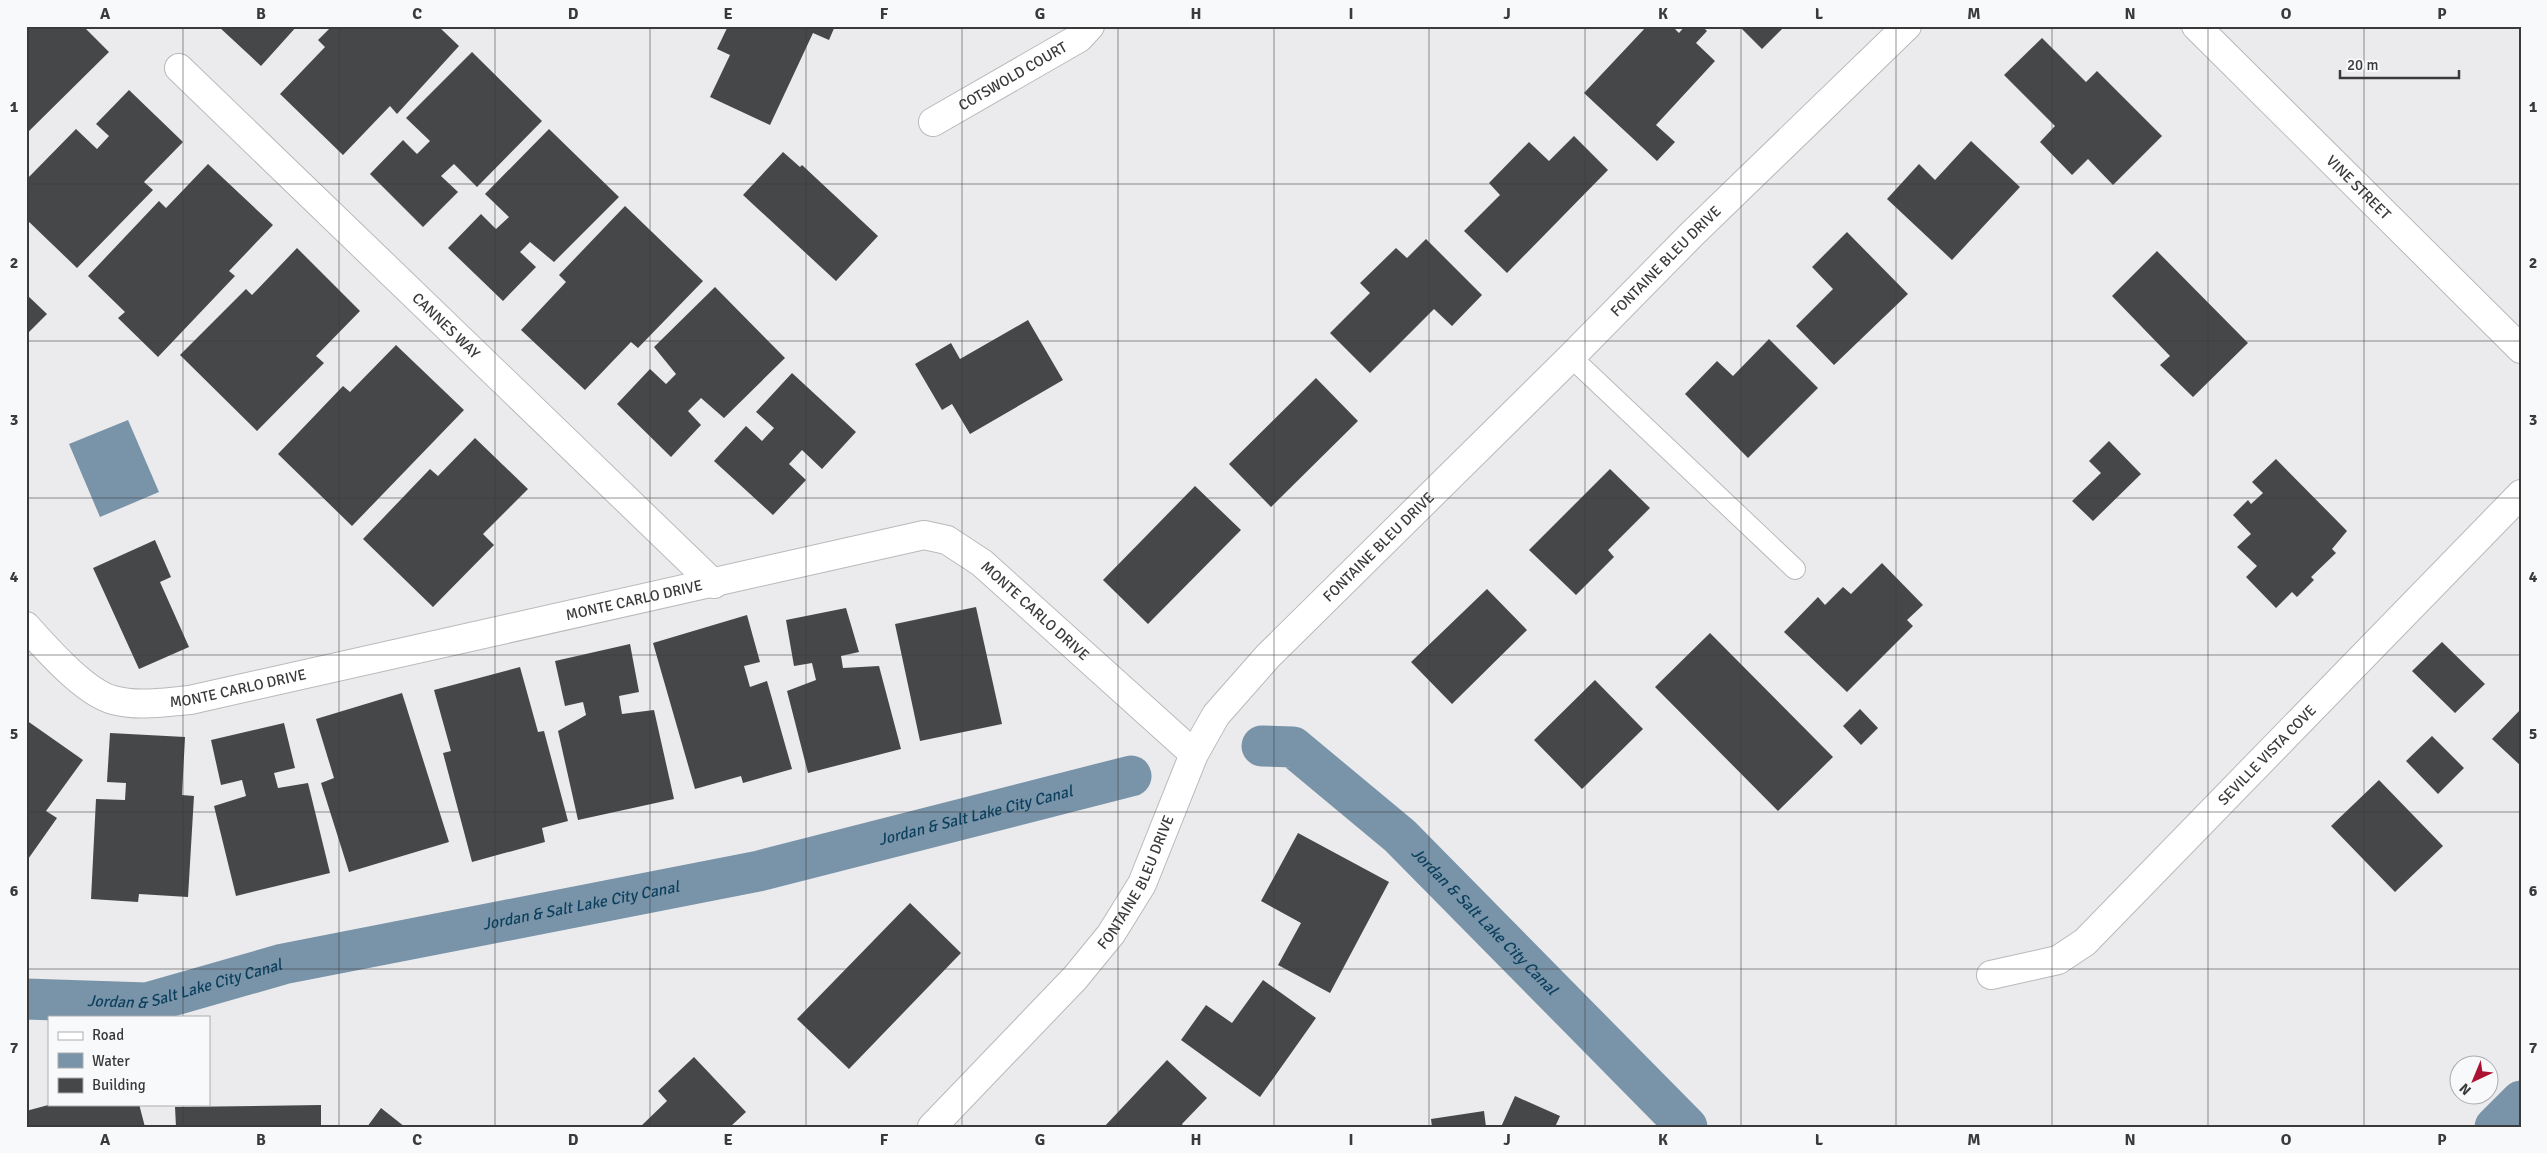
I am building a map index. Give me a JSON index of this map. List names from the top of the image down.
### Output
{
  "streets": {
    "street": [
      "COTSWOLD COURT",
      "VINE STREET",
      "FONTAINE BLEU DRIVE",
      "CANNES WAY",
      "MONTE CARLO DRIVE",
      "SEVILLE VISTA COVE"
    ]
  },
  "crossings": [
    ["FONTAINE BLEU DRIVE", "MONTE CARLO DRIVE"],
    ["CANNES WAY", "MONTE CARLO DRIVE"]
  ],
  "water": ["Jordan & Salt Lake City Canal"],
  "legend": ["Road", "Water", "Building"],
  "scale_bar": "20 m",
  "north": "bottom left",
  "grid": {
    "columns": [
      "A",
      "B",
      "C",
      "D",
      "E",
      "F",
      "G",
      "H",
      "I",
      "J",
      "K",
      "L",
      "M",
      "N",
      "O",
      "P"
    ],
    "rows": [
      "1",
      "2",
      "3",
      "4",
      "5",
      "6",
      "7"
    ]
  }
}
